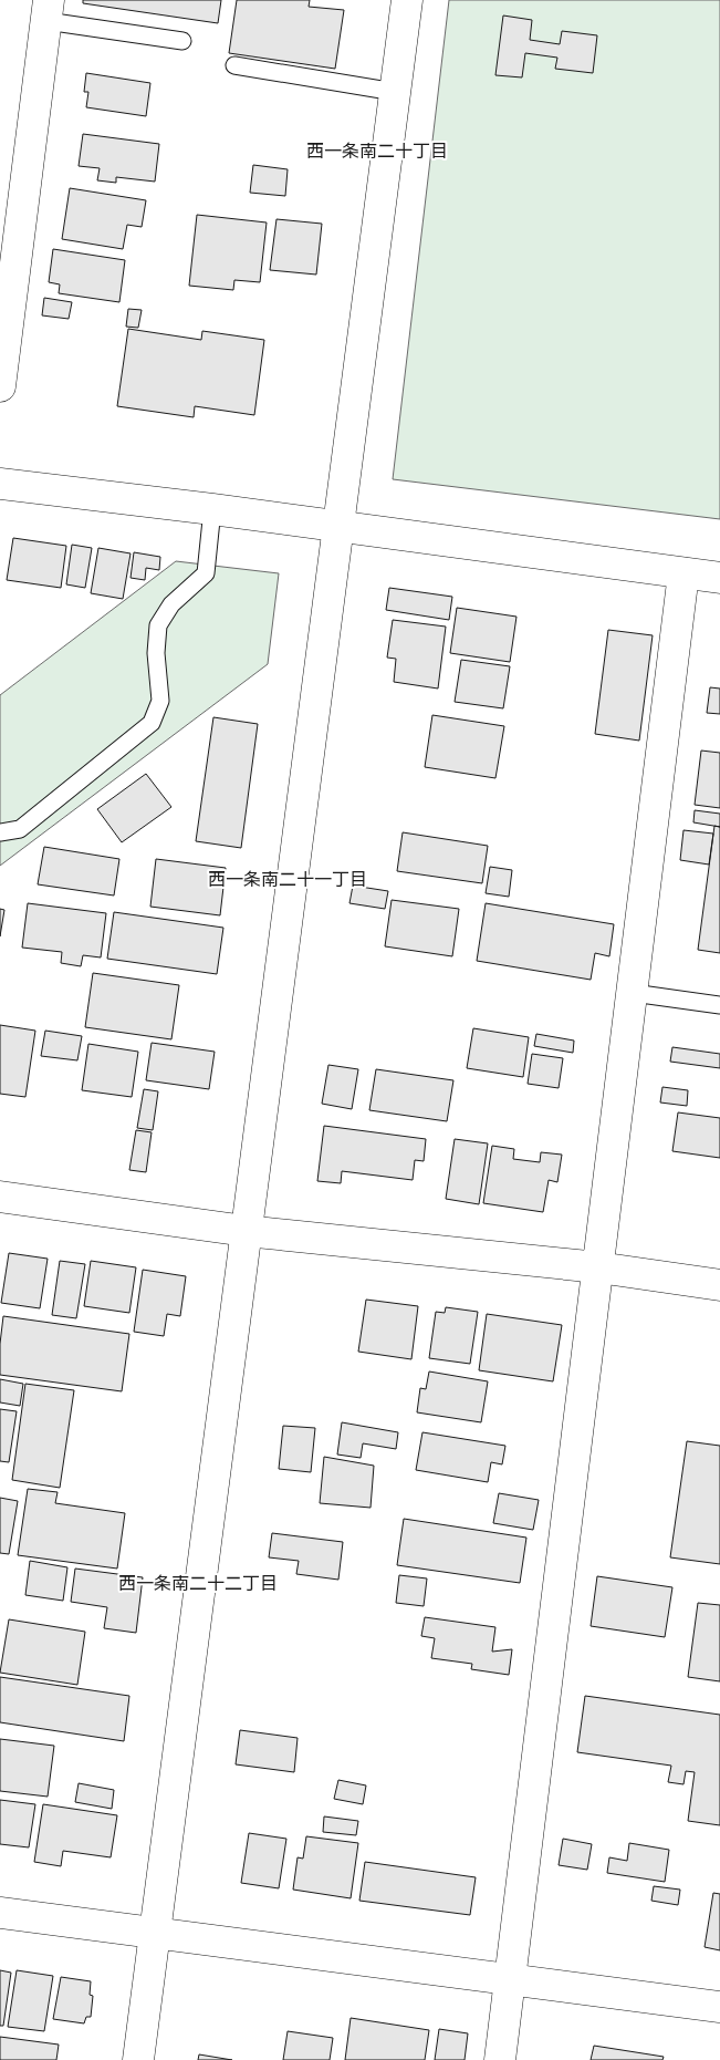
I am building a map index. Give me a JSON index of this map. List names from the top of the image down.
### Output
{
  "districts": ["西一条南二十丁目", "西一条南二十一丁目", "西一条南二十二丁目"]
}
